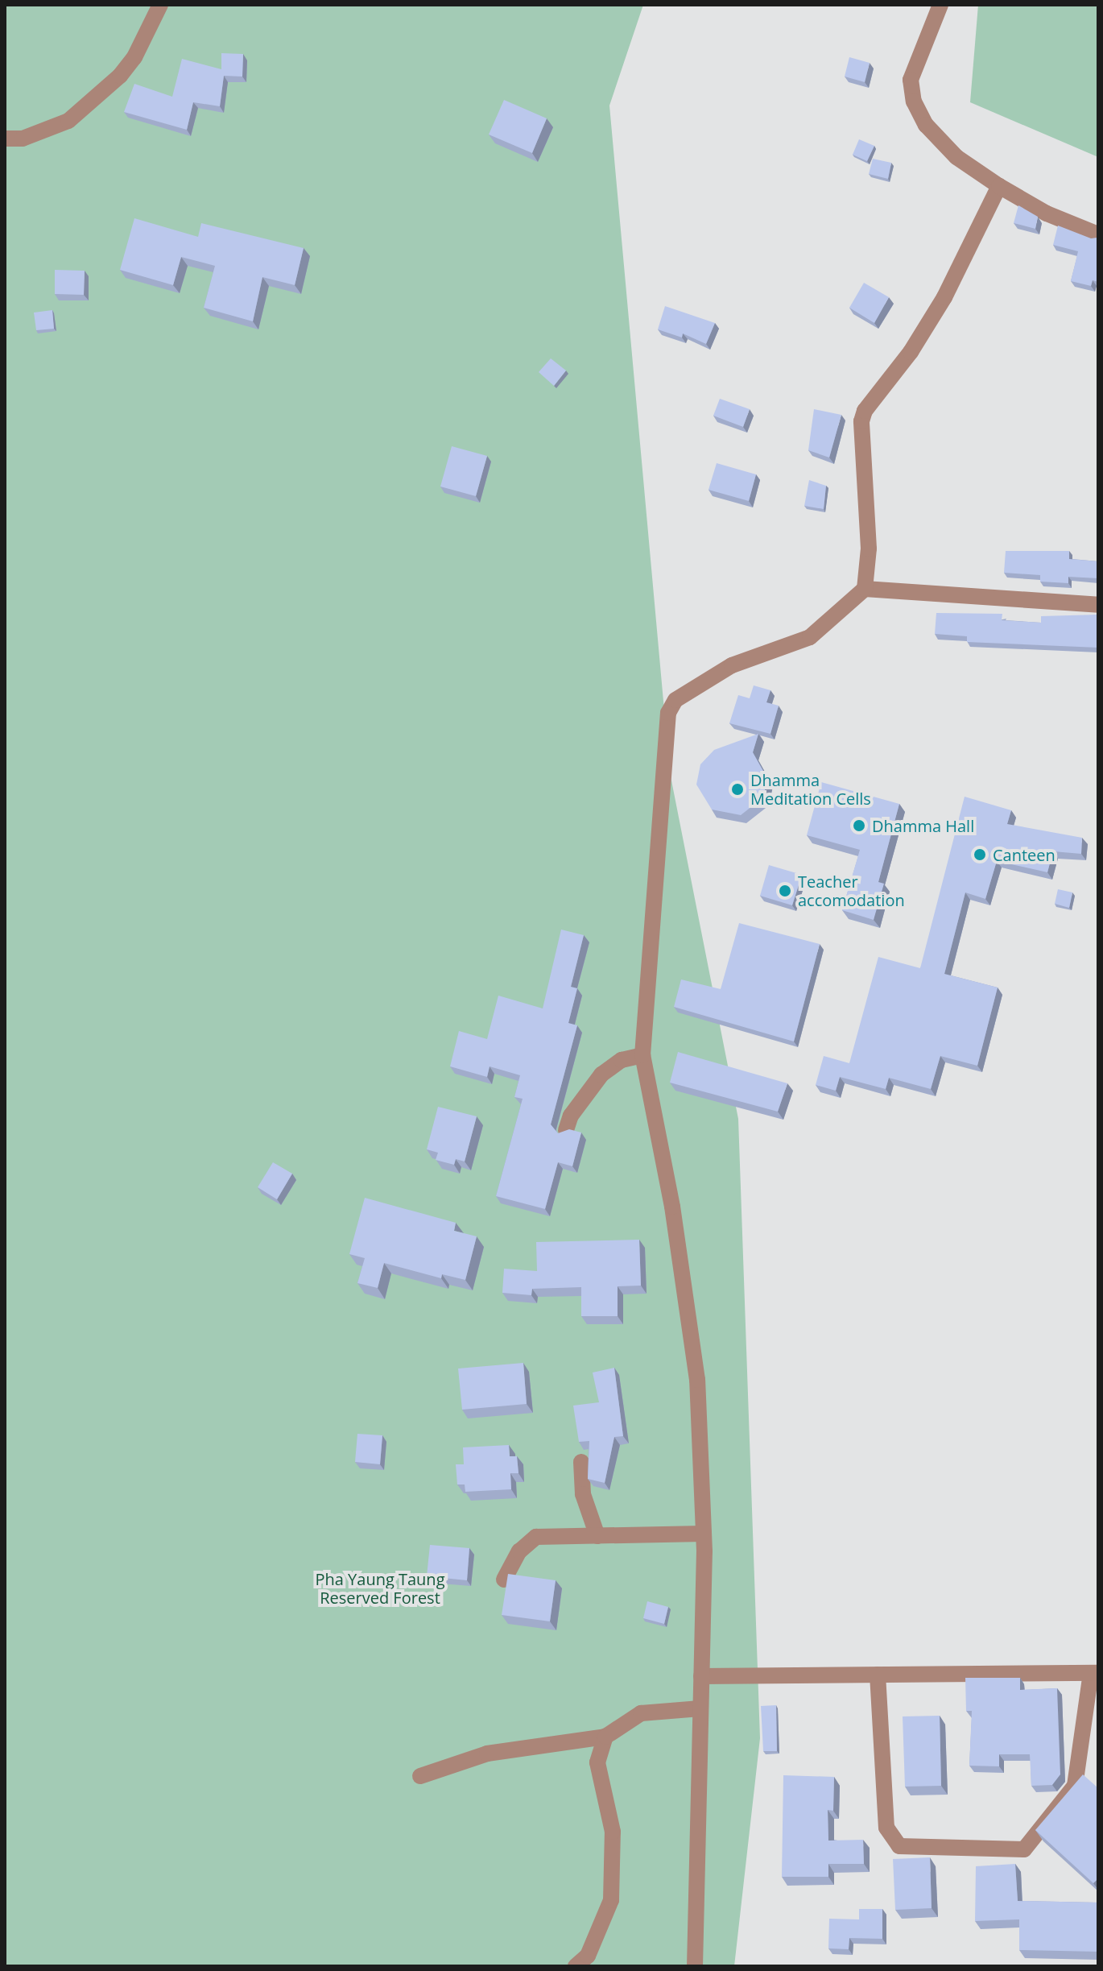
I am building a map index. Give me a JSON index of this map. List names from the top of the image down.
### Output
{
  "parks": ["Pha Yaung Taung Reserved Forest"],
  "places": [
    "Dhamma Meditation Cells",
    "Dhamma Hall",
    "Canteen",
    "Teacher accomodation"
  ]
}
